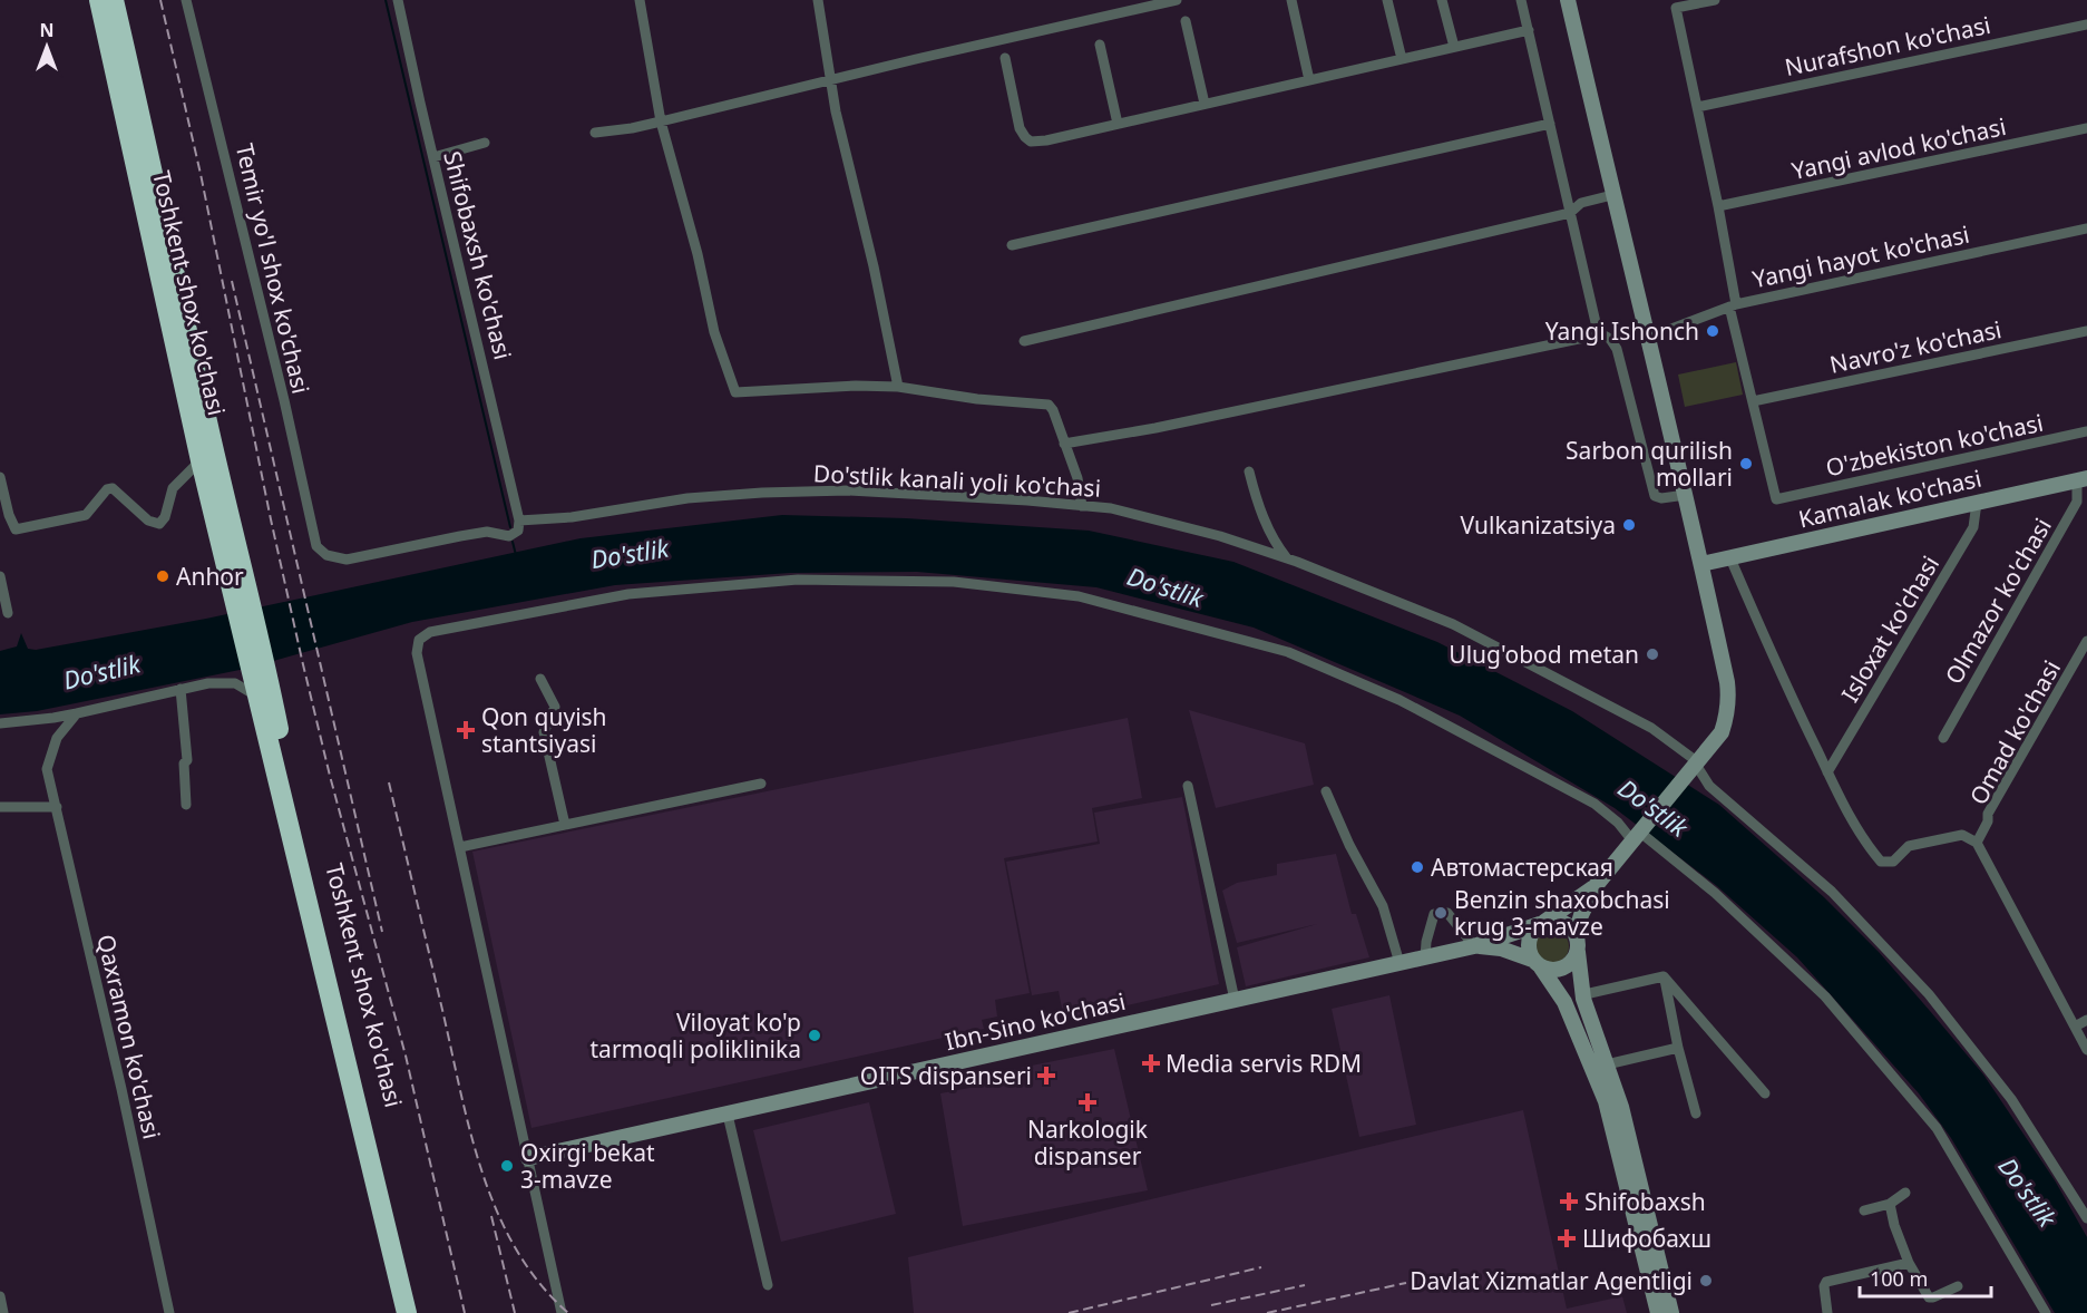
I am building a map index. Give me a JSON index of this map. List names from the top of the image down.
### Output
{
  "streets": {
    "highway": ["Toshkent shox ko'chasi"],
    "main road": ["Kamalak ko'chasi", "Ibn-Sino ko'chasi"],
    "street": [
      "Nurafshon ko'chasi",
      "Yangi avlod ko'chasi",
      "Shifobaxsh ko'chasi",
      "Yangi hayot ko'chasi",
      "Temir yo'l shox ko'chasi",
      "Navro'z ko'chasi",
      "O'zbekiston ko'chasi",
      "Do'stlik kanali yoli ko'chasi",
      "Olmazor ko'chasi",
      "Isloxat ko'chasi",
      "Omad ko'chasi",
      "Qaxramon ko'chasi"
    ]
  },
  "crossings": [
    ["Shifobaxsh ko'chasi", "Temir yo'l shox ko'chasi"],
    ["Shifobaxsh ko'chasi", "Do'stlik kanali yoli ko'chasi"],
    ["Temir yo'l shox ko'chasi", "Do'stlik kanali yoli ko'chasi"],
    ["Navro'z ko'chasi", "O'zbekiston ko'chasi"],
    ["Kamalak ko'chasi", "Olmazor ko'chasi"],
    ["Kamalak ko'chasi", "Isloxat ko'chasi"]
  ],
  "water": ["Do'stlik"],
  "places": {
    "other": [
      "Yangi Ishonch",
      "Sarbon qurilish mollari",
      "Vulkanizatsiya",
      "Anhor",
      "Ulug'obod metan",
      "Автомастерская",
      "Benzin shaxobchasi krug 3-mavze",
      "Viloyat ko'p tarmoqli poliklinika",
      "Oxirgi bekat 3-mavze",
      "Davlat Xizmatlar Agentligi"
    ],
    "health": [
      "Qon quyish stantsiyasi",
      "Media servis RDM",
      "OITS dispanseri",
      "Narkologik dispanser",
      "Shifobaxsh",
      "Шифобахш"
    ]
  },
  "scale_bar": "100 m",
  "north": "top"
}
